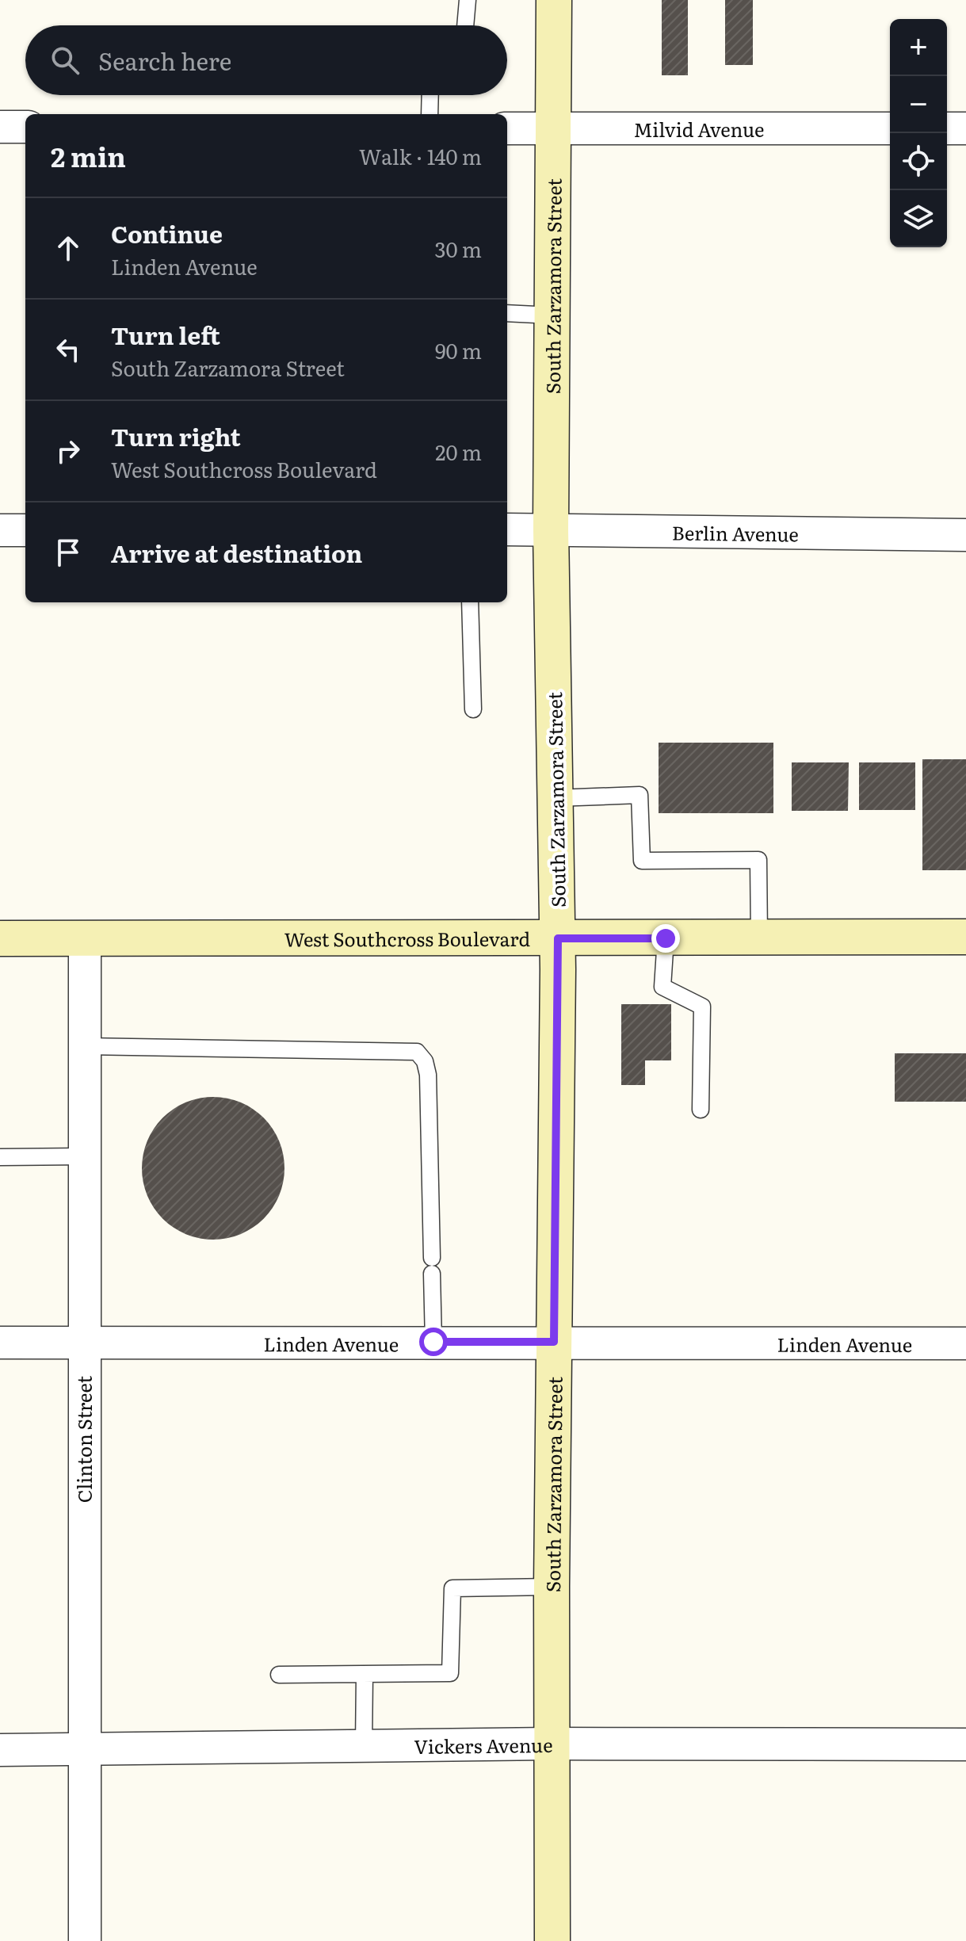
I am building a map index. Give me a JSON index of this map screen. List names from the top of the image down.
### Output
{
  "streets": {
    "main road": ["South Zarzamora Street", "West Southcross Boulevard"],
    "street": [
      "Milvid Avenue",
      "Berlin Avenue",
      "Linden Avenue",
      "Clinton Street",
      "Vickers Avenue"
    ]
  },
  "crossings": [
    ["Milvid Avenue", "South Zarzamora Street"],
    ["South Zarzamora Street", "Berlin Avenue"],
    ["South Zarzamora Street", "West Southcross Boulevard"],
    ["South Zarzamora Street", "Linden Avenue"],
    ["South Zarzamora Street", "Vickers Avenue"],
    ["West Southcross Boulevard", "Clinton Street"],
    ["Linden Avenue", "Clinton Street"],
    ["Clinton Street", "Vickers Avenue"]
  ],
  "page": {
    "map_buttons": ["+", "−"],
    "search": "Search here",
    "heading": ["2 min", "Walk · 140 m"],
    "list": [
      ["Continue", "Linden Avenue", "30 m"],
      ["Turn left", "South Zarzamora Street", "90 m"],
      ["Turn right", "West Southcross Boulevard", "20 m"],
      "Arrive at destination"
    ]
  }
}
